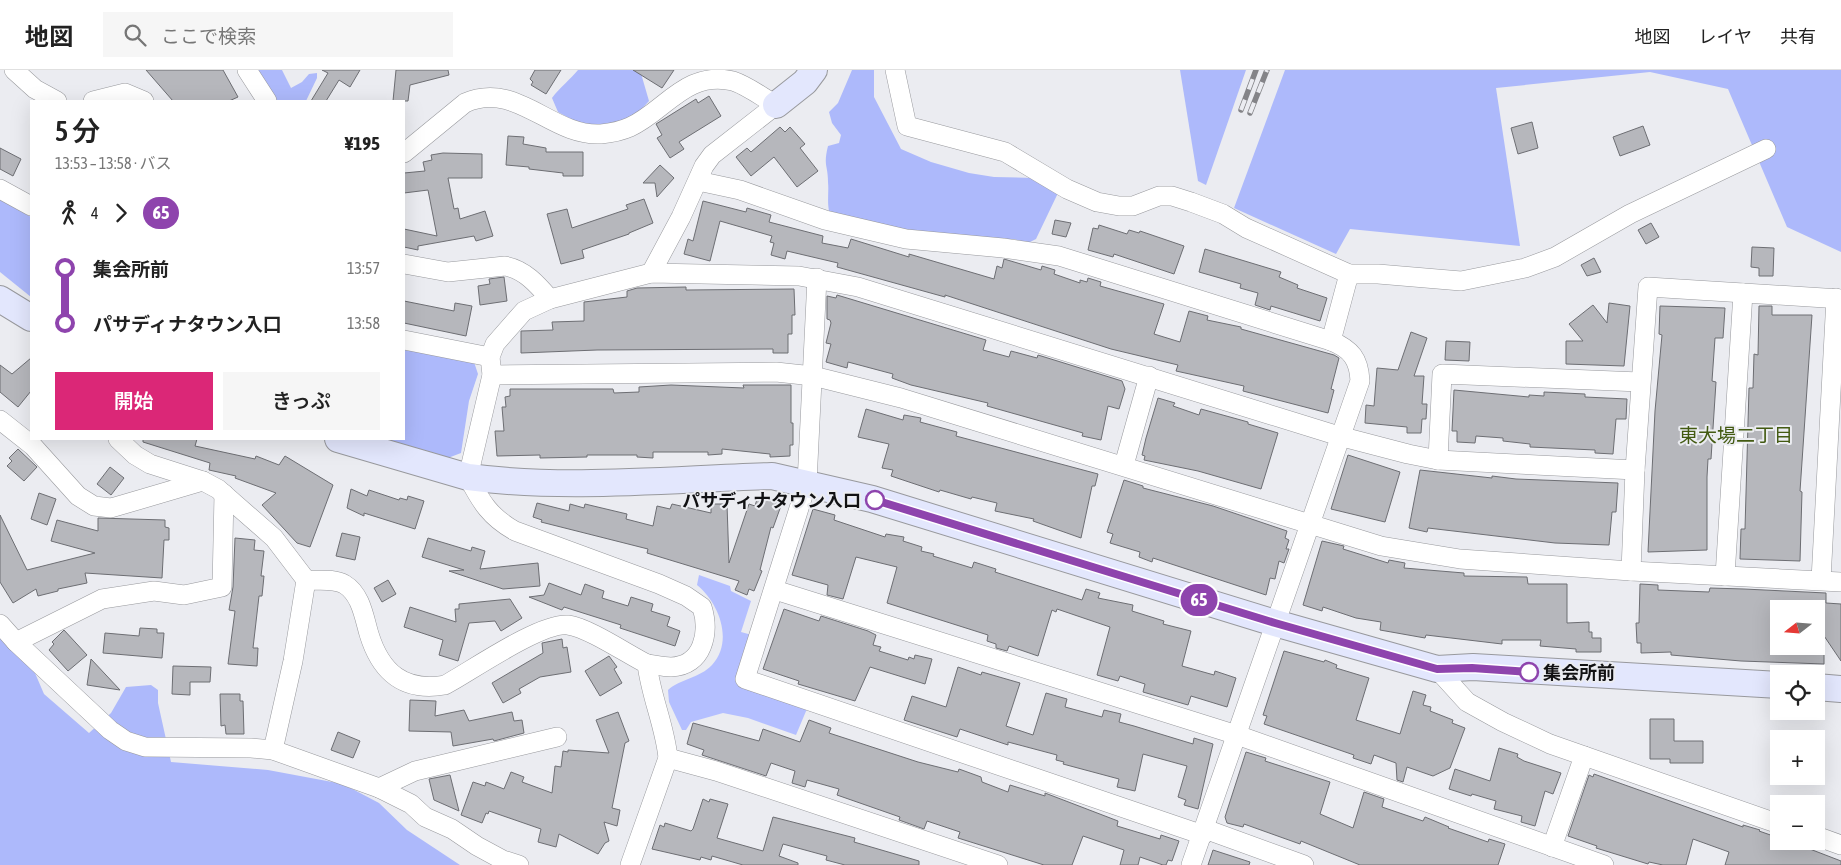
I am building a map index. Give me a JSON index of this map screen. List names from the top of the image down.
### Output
{
  "districts": ["東大場二丁目"],
  "places": ["パサディナタウン入口", "集会所前"],
  "lines": ["bus line 65"],
  "north": "left",
  "page": {
    "header": "地図",
    "search": "ここで検索",
    "nav": ["地図", "レイヤ", "共有"],
    "on_map": "65",
    "heading": ["5 分", "13:53 – 13:58 · バス", "¥195"],
    "legs": ["4", "65"],
    "list": [
      {
        "name": "集会所前",
        "value": "13:57"
      },
      {
        "name": "パサディナタウン入口",
        "value": "13:58"
      }
    ],
    "buttons": ["開始", "きっぷ"],
    "map_buttons": ["+", "−"]
  }
}
